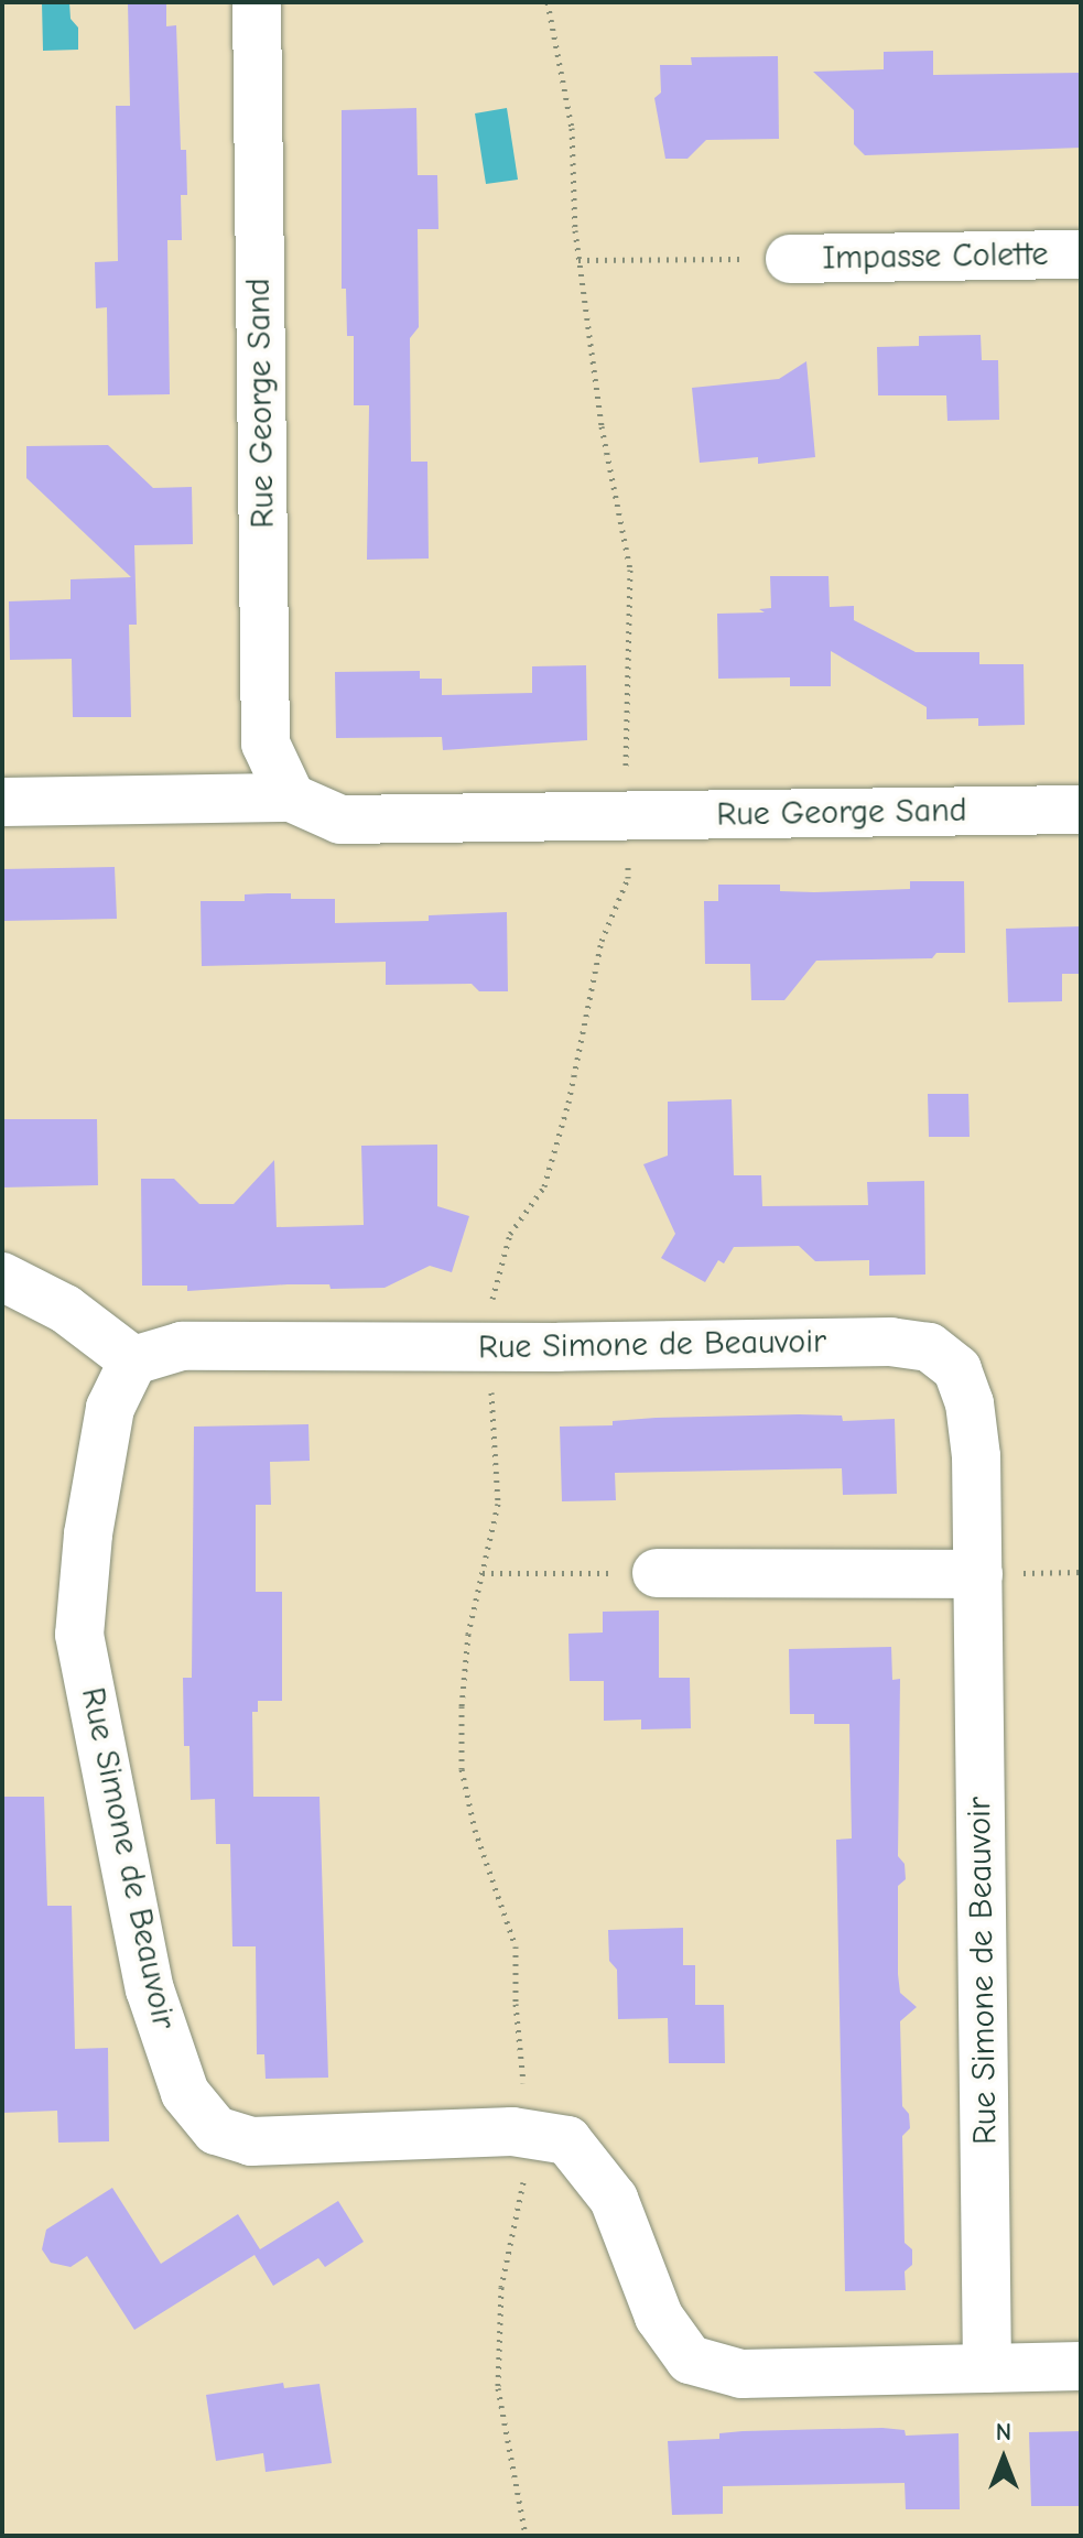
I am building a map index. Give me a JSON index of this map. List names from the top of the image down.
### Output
{
  "streets": {
    "street": ["Impasse Colette", "Rue George Sand", "Rue Simone de Beauvoir"]
  },
  "north": "top"
}
